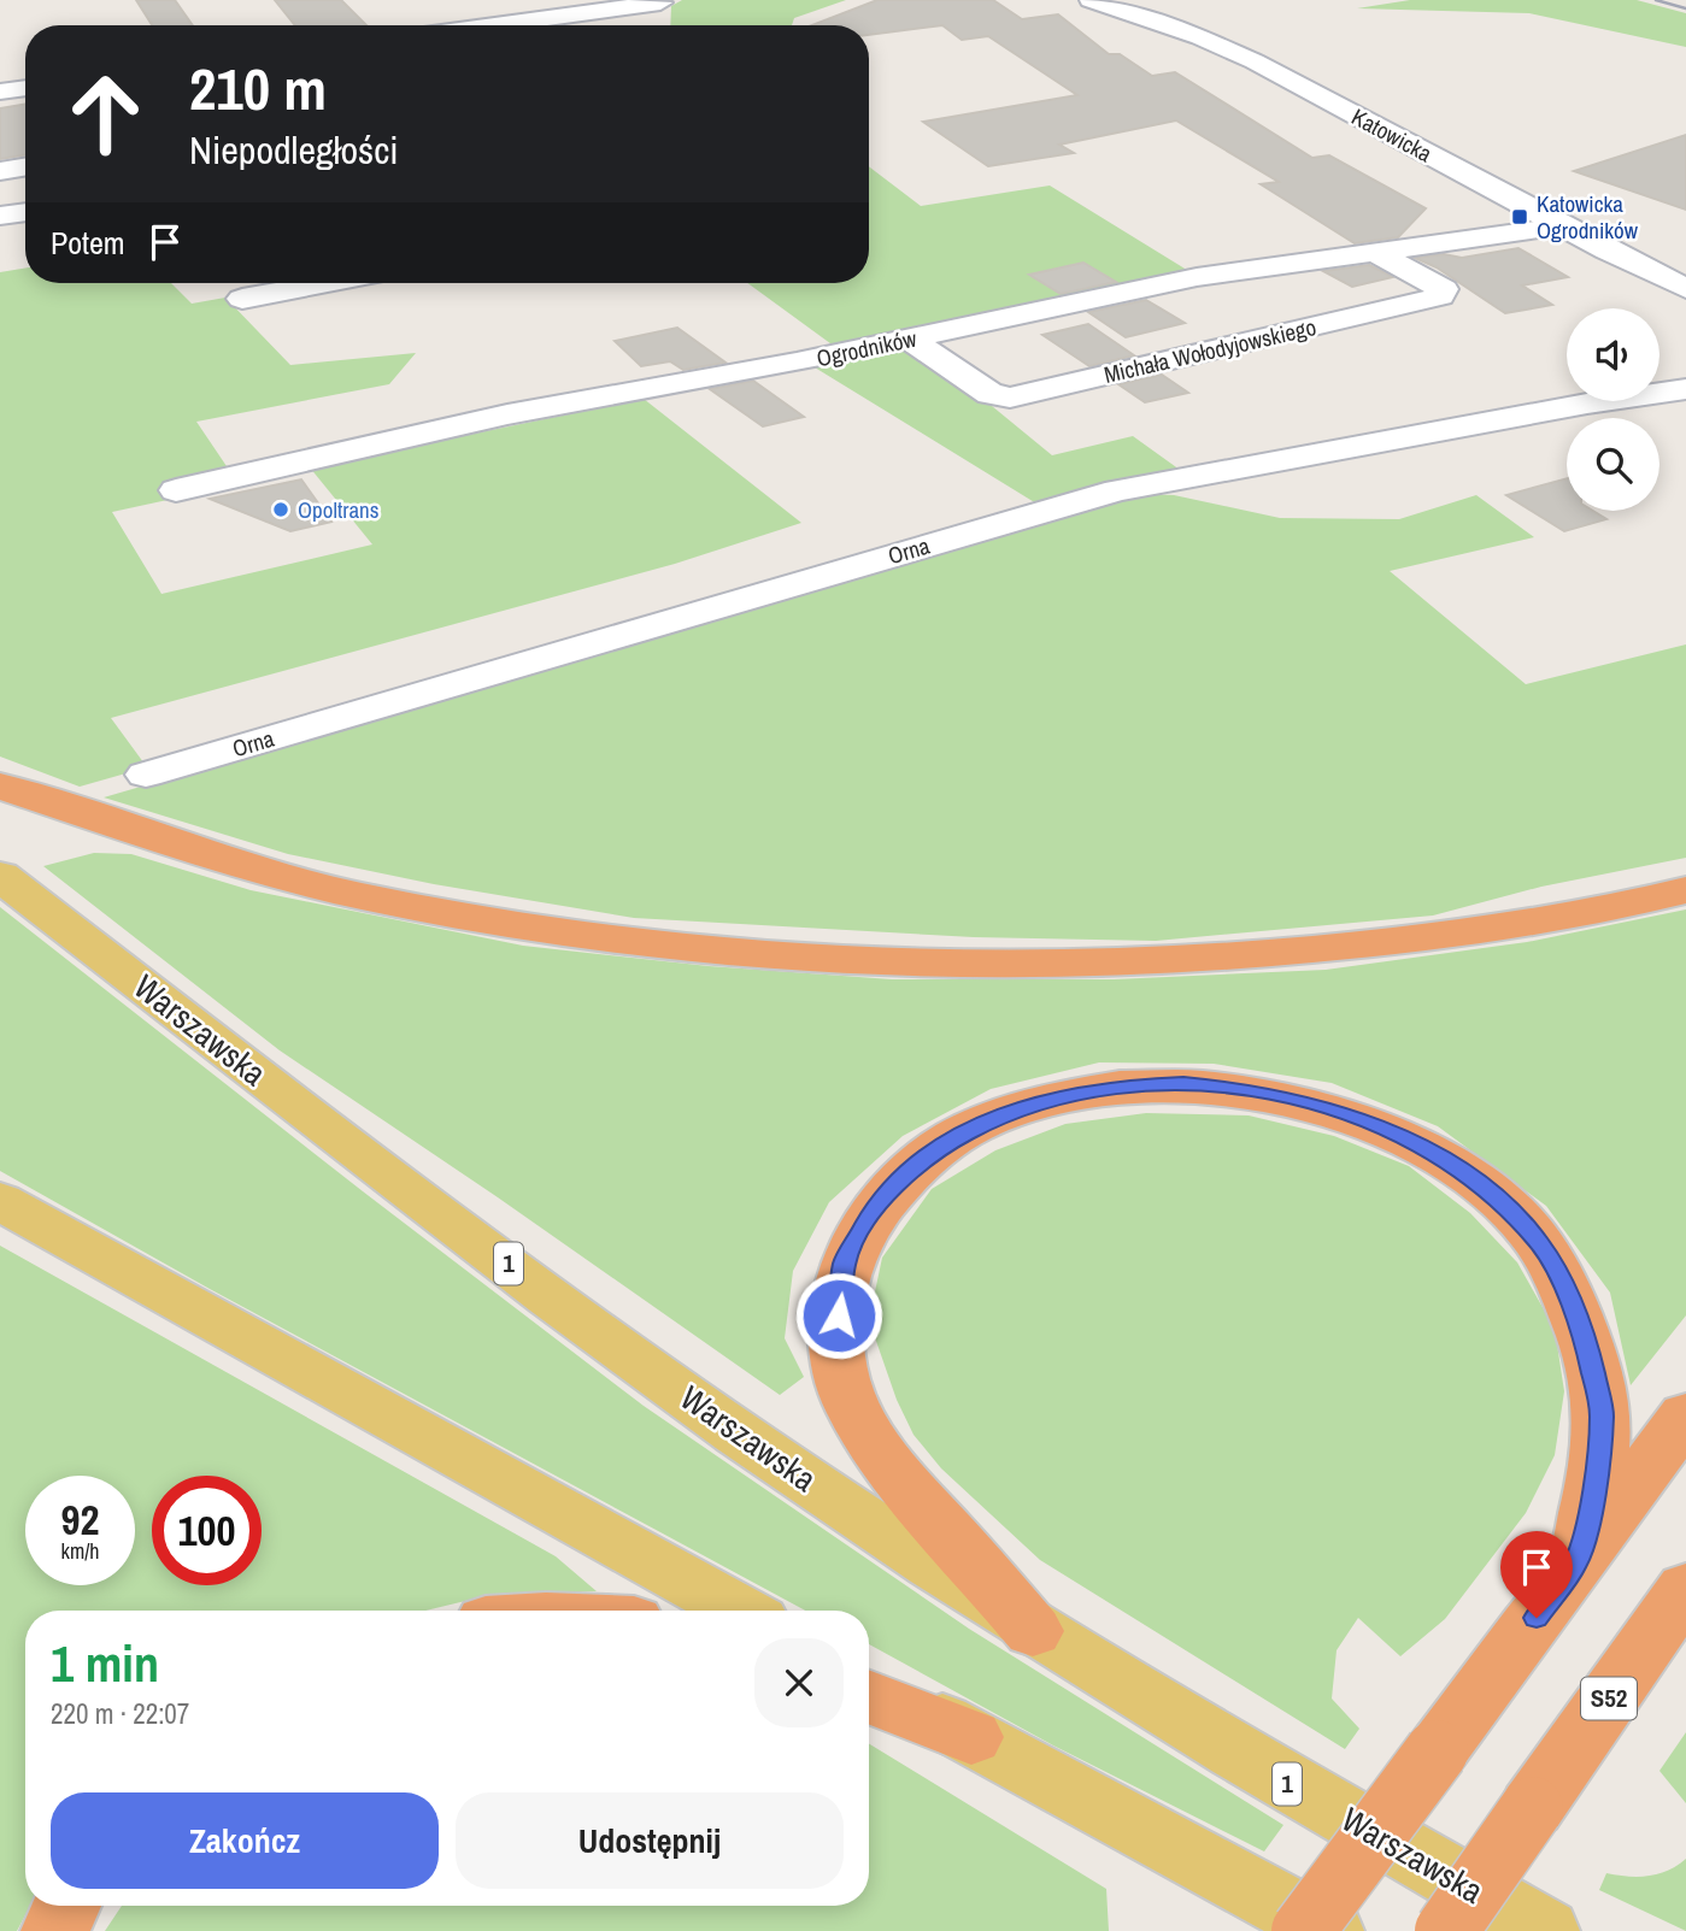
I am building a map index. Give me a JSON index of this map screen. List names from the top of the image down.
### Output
{
  "streets": {
    "highway": ["S52"],
    "main road": ["Warszawska", "1"],
    "street": [
      "Katowicka",
      "Ogrodników",
      "Michała Wołodyjowskiego",
      "Orna"
    ]
  },
  "crossings": [
    ["Katowicka", "Ogrodników"],
    ["Ogrodników", "Michała Wołodyjowskiego"]
  ],
  "places": {
    "transit": ["Katowicka Ogrodników"],
    "other": ["Opoltrans"]
  },
  "page": {
    "turn": ["210 m", "Niepodległości"],
    "then": "Potem",
    "speed": "92 km/h",
    "limit": "100",
    "heading": ["1 min", "220 m · 22:07"],
    "buttons": ["Zakończ", "Udostępnij"]
  }
}
